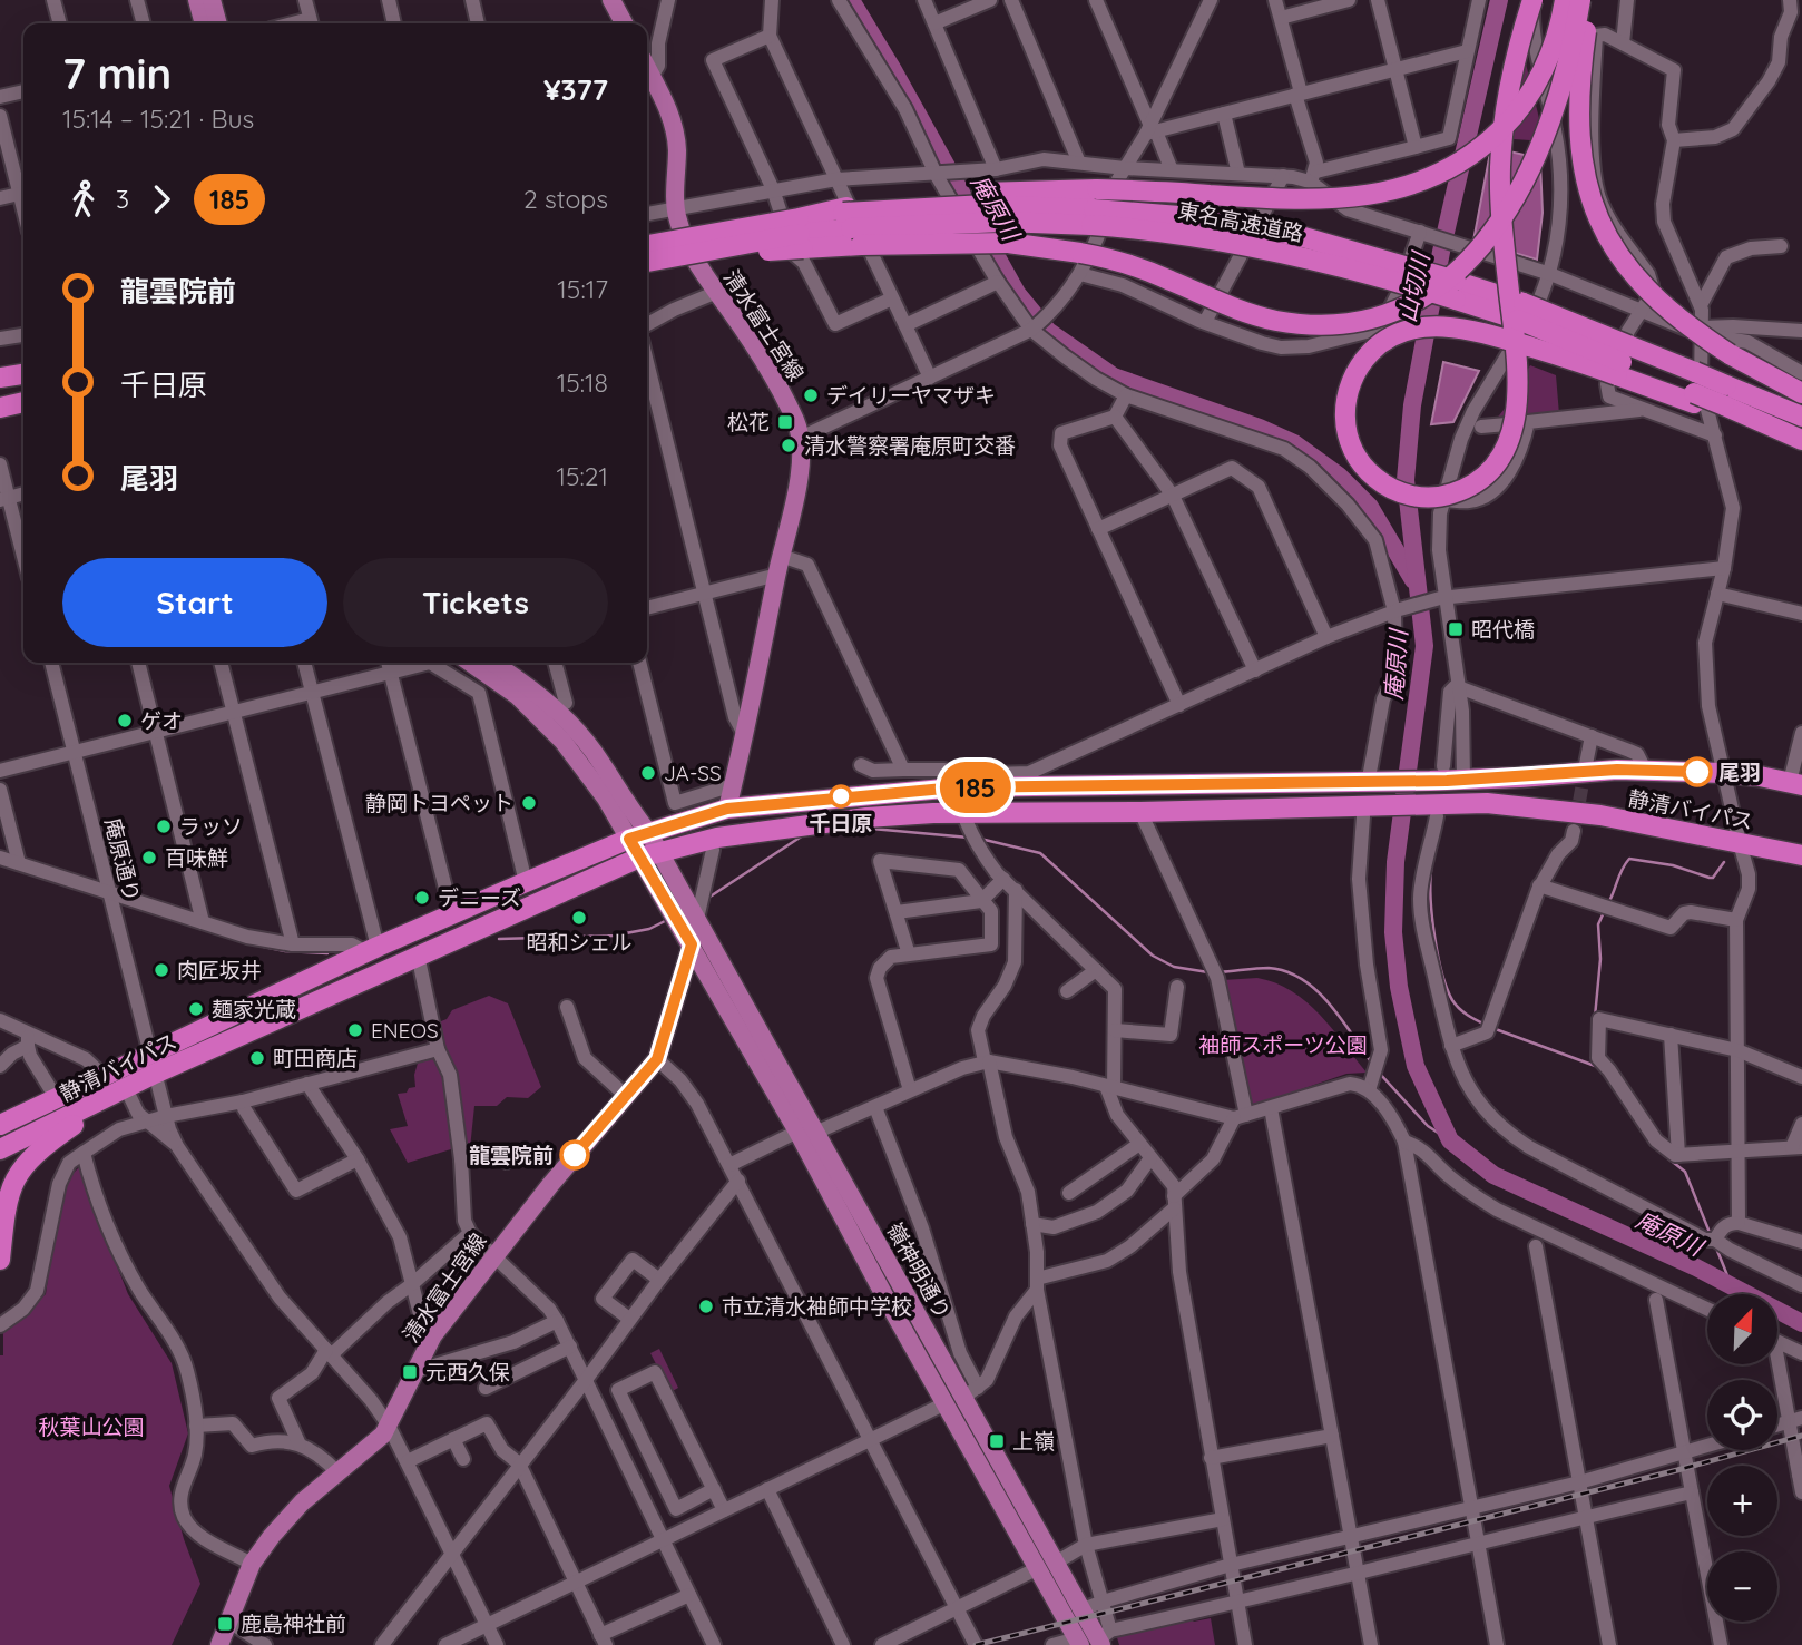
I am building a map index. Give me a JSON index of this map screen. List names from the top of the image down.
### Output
{
  "streets": {
    "highway": ["東名高速道路", "静清バイパス"],
    "main road": ["清水富士宮線", "嶺神明通り"],
    "street": ["庵原通り"]
  },
  "crossings": [
    ["清水富士宮線", "静清バイパス"],
    ["清水富士宮線", "嶺神明通り"],
    ["静清バイパス", "庵原通り"]
  ],
  "water": ["庵原川", "山切川"],
  "parks": ["袖師スポーツ公園", "秋葉山公園"],
  "places": {
    "other": [
      "デイリーヤマザキ",
      "清水警察署庵原町交番",
      "ゲオ",
      "尾羽",
      "JA-SS",
      "千日原",
      "静岡トヨペット",
      "ラッソ",
      "百味鮮",
      "デニーズ",
      "昭和シェル",
      "肉匠坂井",
      "麺家光蔵",
      "ENEOS",
      "町田商店",
      "龍雲院前",
      "市立清水袖師中学校"
    ],
    "transit": [
      "松花",
      "昭代橋",
      "元西久保",
      "上嶺",
      "鹿島神社前"
    ]
  },
  "lines": ["bus line 185"],
  "north": "top right",
  "page": {
    "on_map": "185",
    "heading": ["7 min", "15:14 – 15:21 · Bus", "¥377"],
    "legs": ["3", "185", "2 stops"],
    "list": [
      {
        "name": "龍雲院前",
        "value": "15:17"
      },
      {
        "name": "千日原",
        "value": "15:18"
      },
      {
        "name": "尾羽",
        "value": "15:21"
      }
    ],
    "buttons": ["Start", "Tickets"],
    "map_buttons": ["+", "−"]
  }
}
